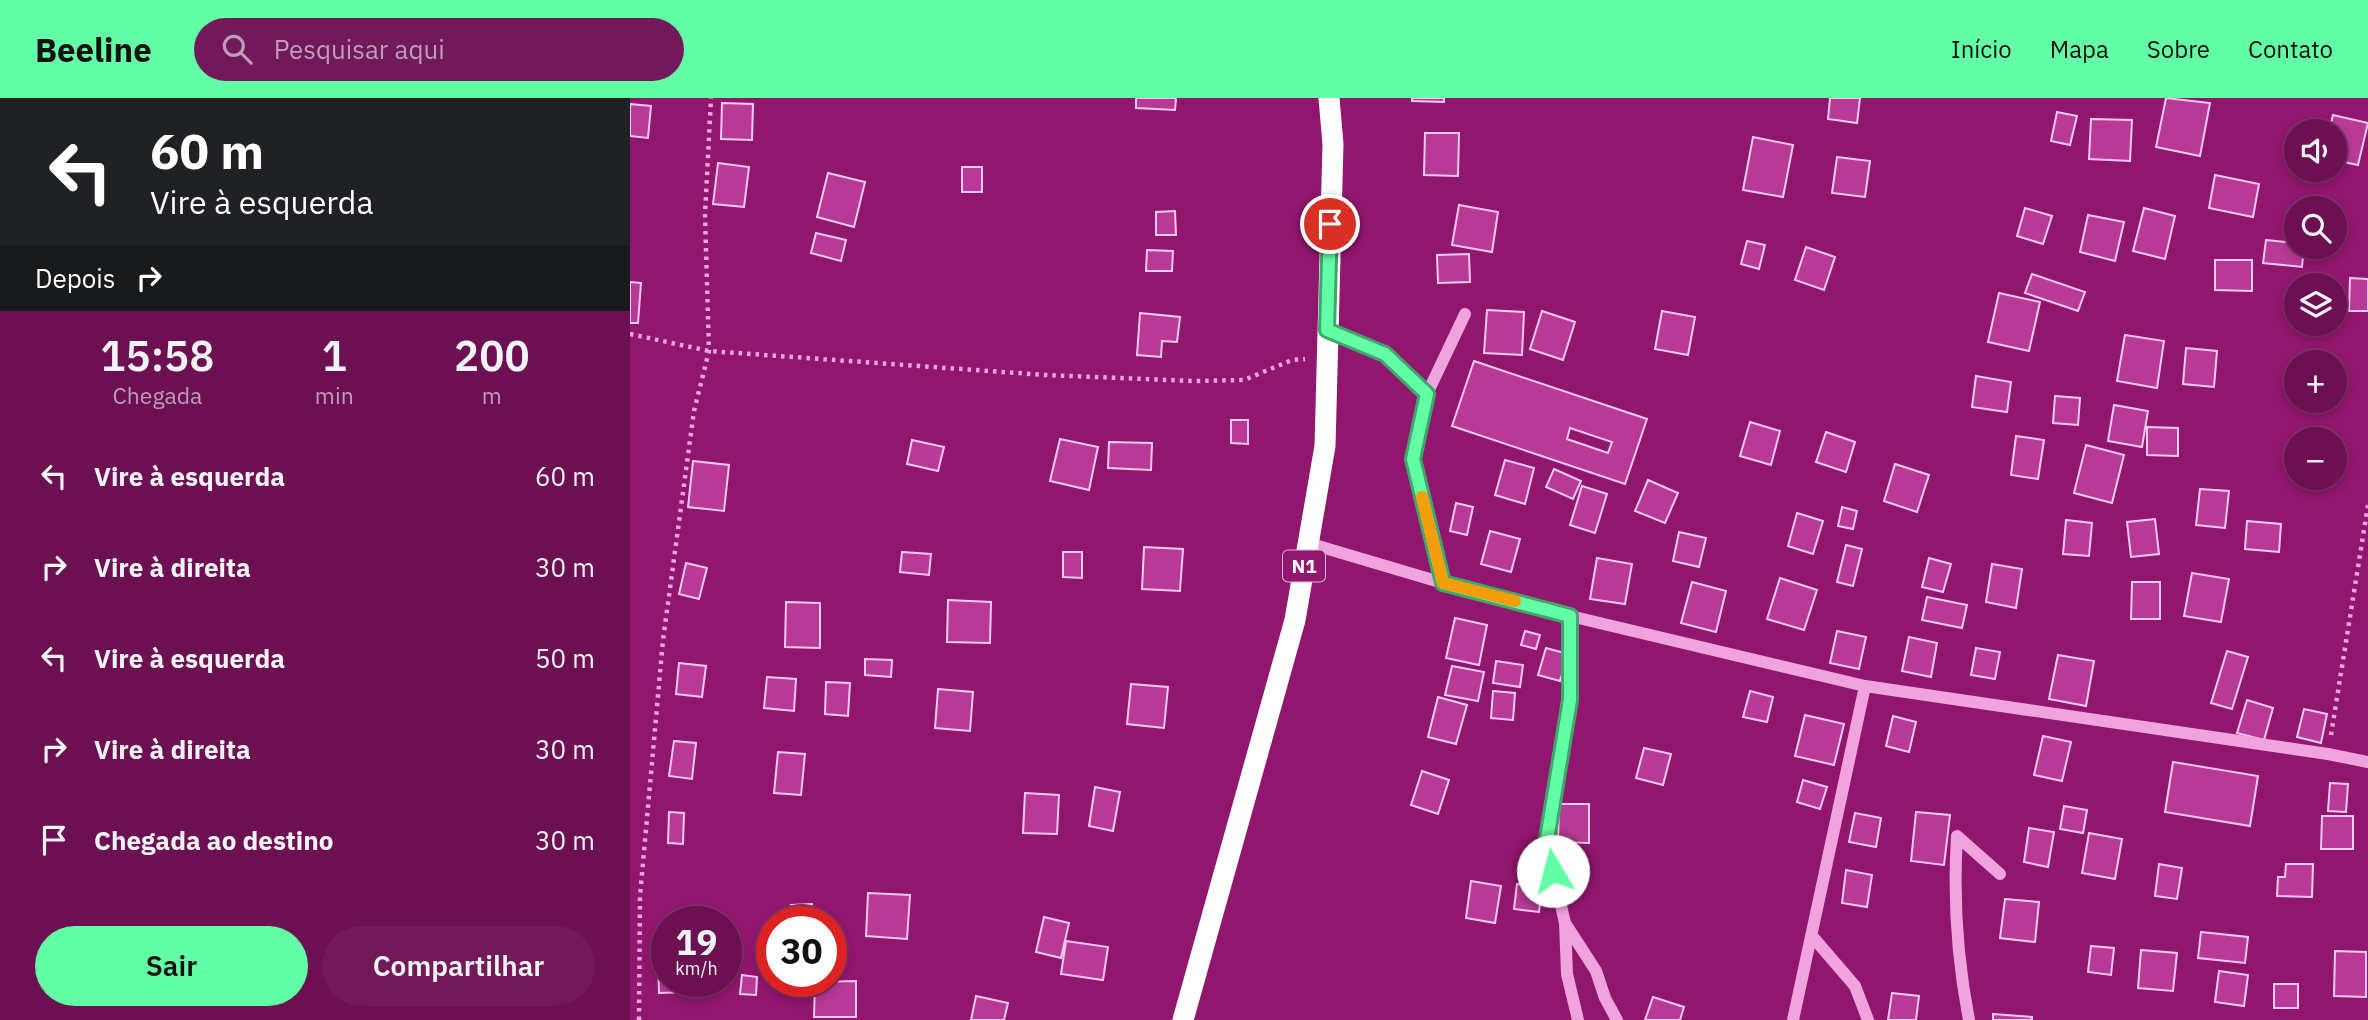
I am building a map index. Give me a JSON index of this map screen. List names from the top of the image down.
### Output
{
  "streets": {
    "highway": ["N1"]
  },
  "page": {
    "header": "Beeline",
    "search": "Pesquisar aqui",
    "nav": [
      "Início",
      "Mapa",
      "Sobre",
      "Contato"
    ],
    "turn": ["60 m", "Vire à esquerda"],
    "map_buttons": ["+", "−"],
    "then": "Depois",
    "eta": [
      "15:58",
      "Chegada",
      "1",
      "min",
      "200",
      "m"
    ],
    "list": [
      {
        "name": "Vire à esquerda",
        "value": "60 m"
      },
      {
        "name": "Vire à direita",
        "value": "30 m"
      },
      {
        "name": "Vire à esquerda",
        "value": "50 m"
      },
      {
        "name": "Vire à direita",
        "value": "30 m"
      },
      {
        "name": "Chegada ao destino",
        "value": "30 m"
      }
    ],
    "speed": "19 km/h",
    "limit": "30",
    "buttons": ["Sair", "Compartilhar"]
  }
}
